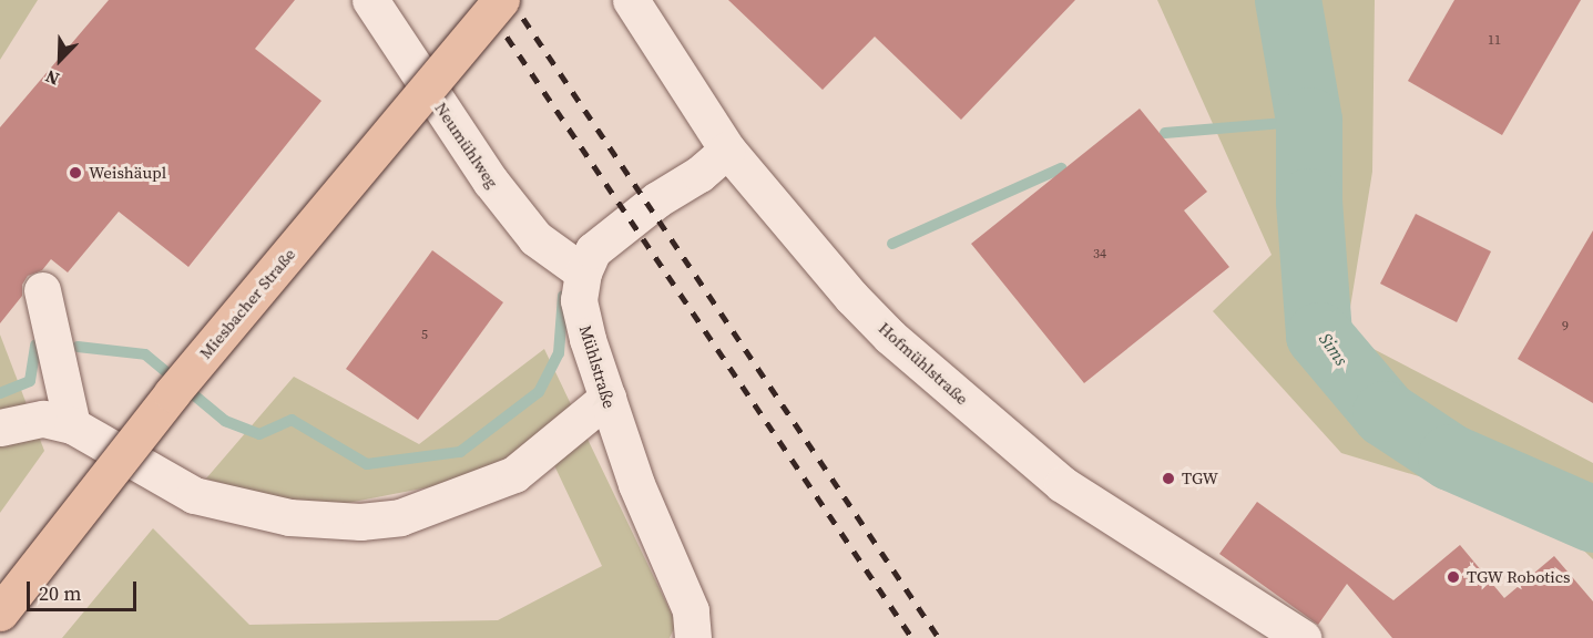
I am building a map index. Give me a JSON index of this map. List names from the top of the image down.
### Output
{
  "streets": {
    "main road": ["Miesbacher Straße"],
    "street": ["Neumühlweg", "Hofmühlstraße", "Mühlstraße"]
  },
  "crossings": [
    ["Neumühlweg", "Mühlstraße"],
    ["Hofmühlstraße", "Mühlstraße"]
  ],
  "water": ["Sims"],
  "places": ["Weishäupl", "TGW", "TGW Robotics"],
  "house_numbers": [
    "11",
    "34",
    "9",
    "5"
  ],
  "scale_bar": "20 m",
  "north": "bottom left"
}
